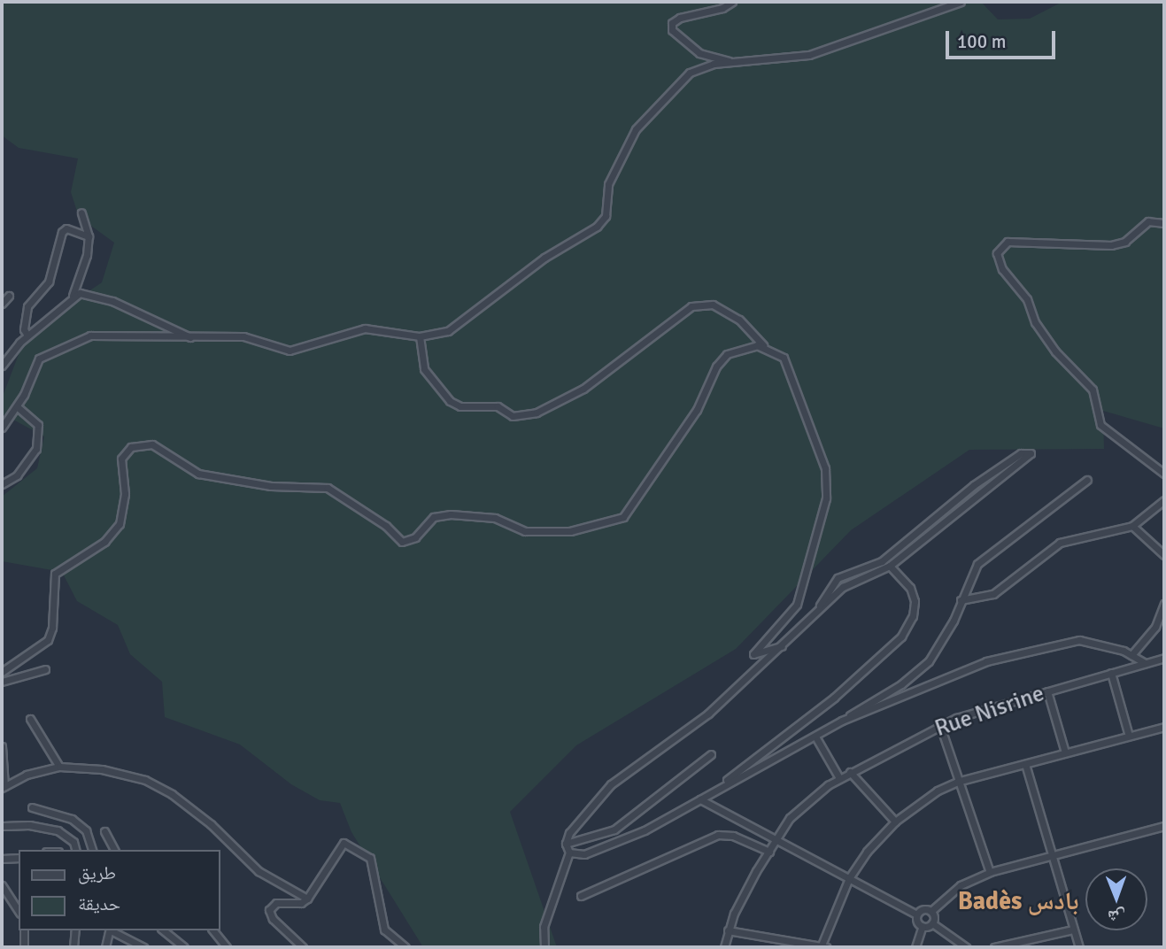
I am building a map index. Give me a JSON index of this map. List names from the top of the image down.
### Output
{
  "streets": {
    "street": ["Rue Nisrine"]
  },
  "districts": ["Badès بادس"],
  "legend": ["طريق", "حديقة"],
  "scale_bar": "100 m",
  "north": "bottom"
}
